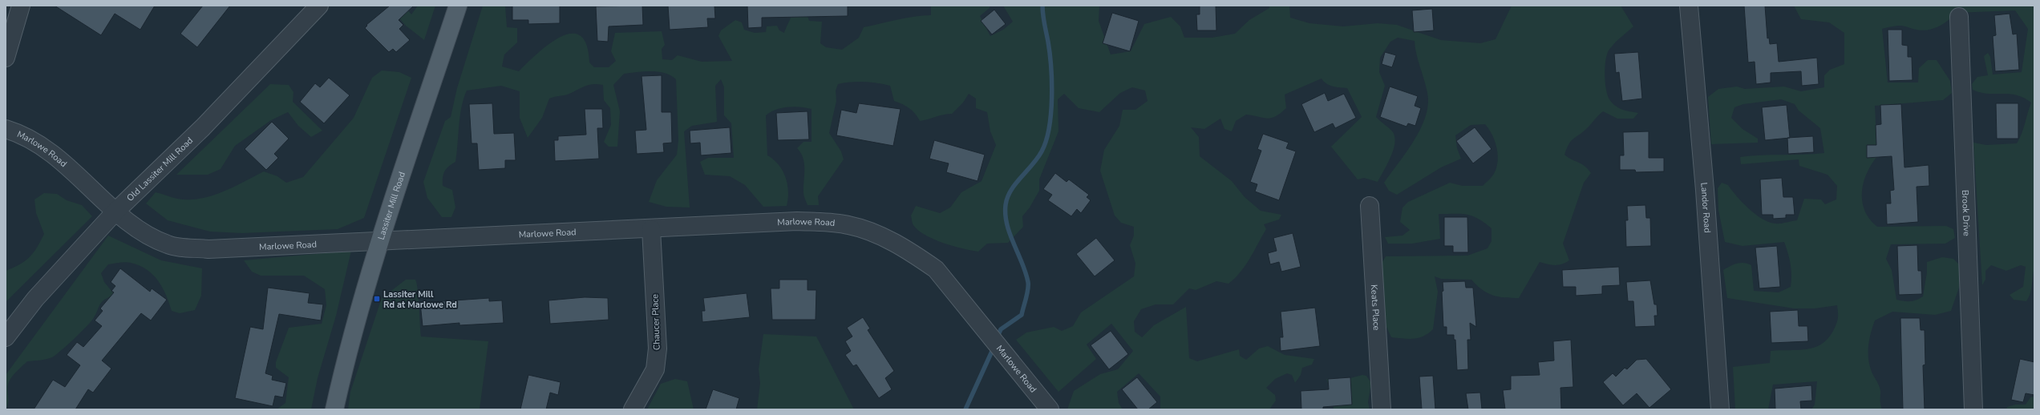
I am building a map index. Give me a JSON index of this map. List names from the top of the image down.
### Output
{
  "streets": {
    "main road": ["Lassiter Mill Road"],
    "street": [
      "Marlowe Road",
      "Old Lassiter Mill Road",
      "Landor Road",
      "Brook Drive",
      "Keats Place",
      "Chaucer Place"
    ]
  },
  "crossings": [
    ["Marlowe Road", "Old Lassiter Mill Road"],
    ["Marlowe Road", "Lassiter Mill Road"],
    ["Marlowe Road", "Chaucer Place"]
  ],
  "places": {
    "transit": ["Lassiter Mill Rd at Marlowe Rd"]
  }
}
